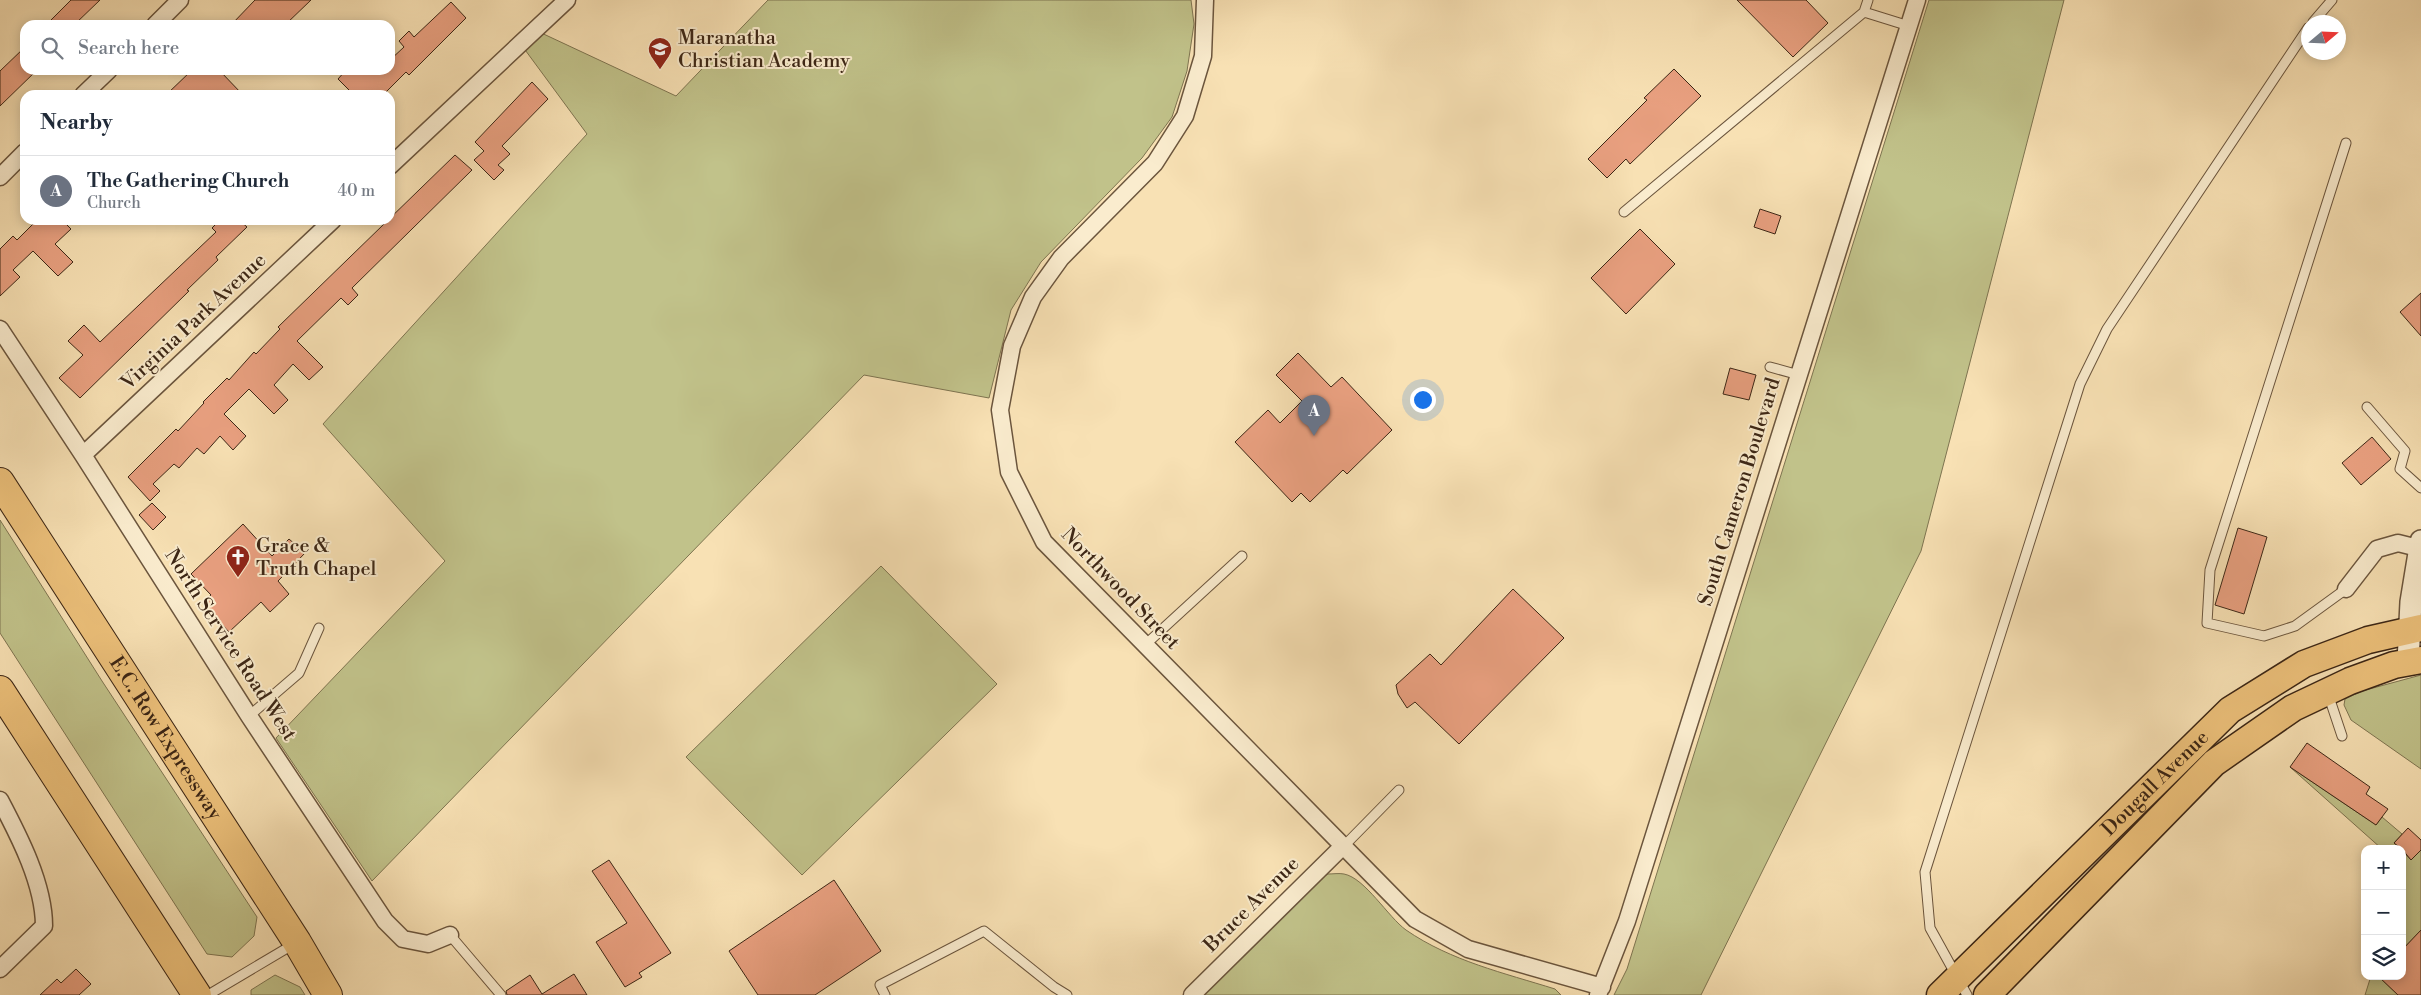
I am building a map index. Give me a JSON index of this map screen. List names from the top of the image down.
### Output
{
  "streets": {
    "highway": ["E.C. Row Expressway"],
    "main road": ["Dougall Avenue"],
    "street": [
      "Virginia Park Avenue",
      "South Cameron Boulevard",
      "Northwood Street",
      "North Service Road West",
      "Bruce Avenue"
    ]
  },
  "crossings": [
    ["Virginia Park Avenue", "North Service Road West"],
    ["South Cameron Boulevard", "Northwood Street"],
    ["Northwood Street", "Bruce Avenue"]
  ],
  "places": {
    "school or university": ["Maranatha Christian Academy"],
    "church": ["Grace & Truth Chapel"]
  },
  "north": "right",
  "page": {
    "search": "Search here",
    "heading": "Nearby",
    "list": [
      {
        "mark": "A",
        "name": "The Gathering Church",
        "note": "Church",
        "value": "40 m"
      }
    ],
    "pins": "A",
    "map_buttons": ["+", "−"]
  }
}
